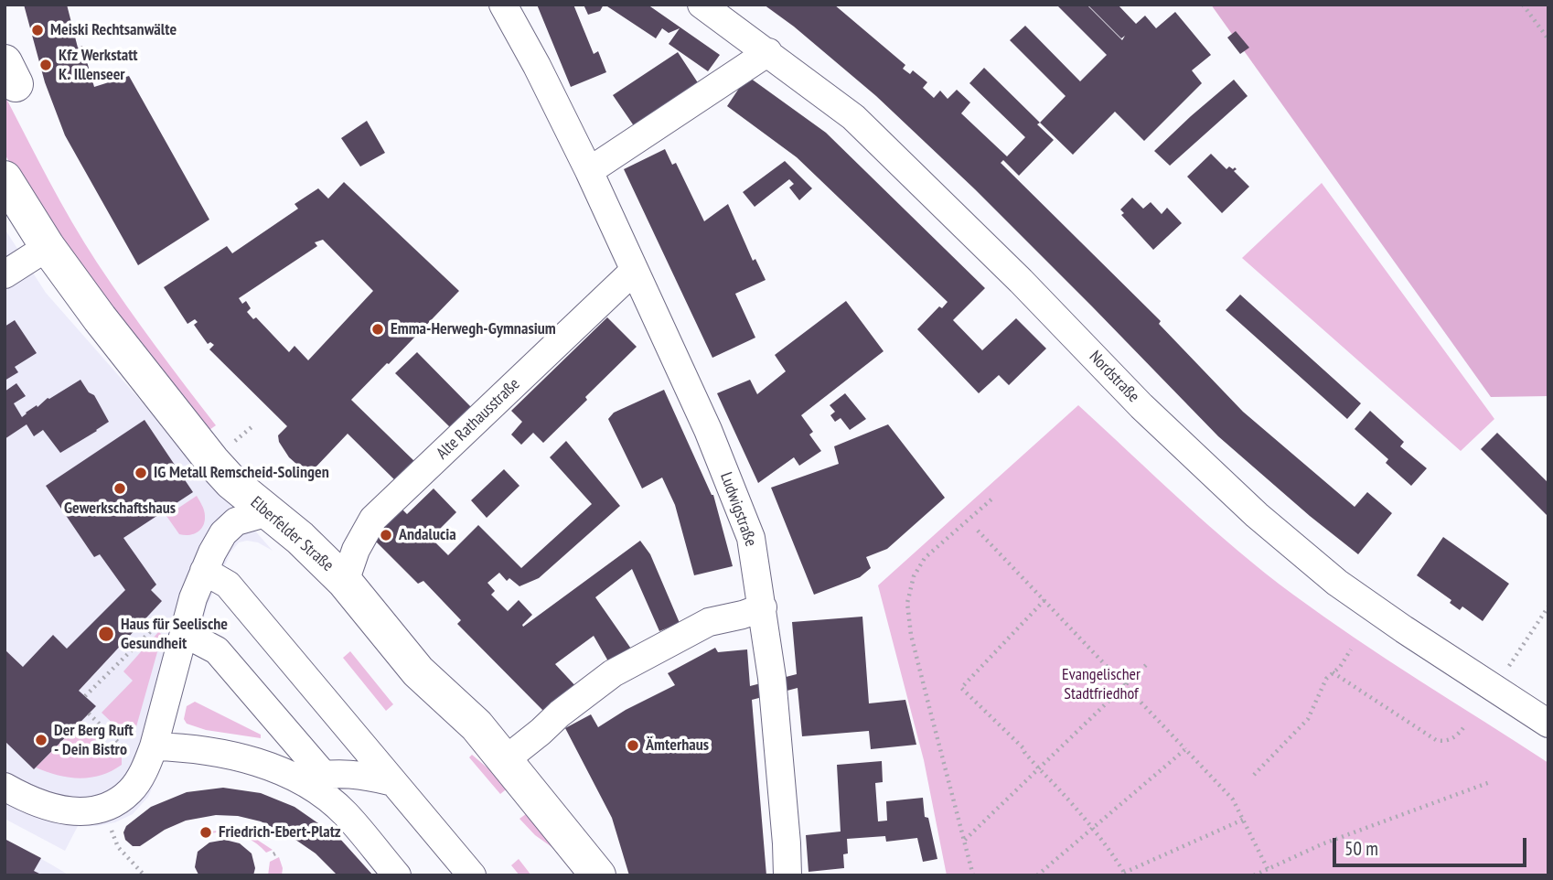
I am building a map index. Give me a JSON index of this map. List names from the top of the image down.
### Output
{
  "streets": {
    "main road": ["Elberfelder Straße"],
    "street": ["Nordstraße", "Alte Rathausstraße", "Ludwigstraße"]
  },
  "crossings": [
    ["Alte Rathausstraße", "Ludwigstraße"],
    ["Alte Rathausstraße", "Elberfelder Straße"]
  ],
  "parks": ["Evangelischer Stadtfriedhof"],
  "places": [
    "Meiski Rechtsanwälte",
    "Kfz Werkstatt K. Illenseer",
    "Emma-Herwegh-Gymnasium",
    "IG Metall Remscheid-Solingen",
    "Gewerkschaftshaus",
    "Andalucia",
    "Haus für Seelische Gesundheit",
    "Der Berg Ruft - Dein Bistro",
    "Ämterhaus",
    "Friedrich-Ebert-Platz"
  ],
  "scale_bar": "50 m"
}
